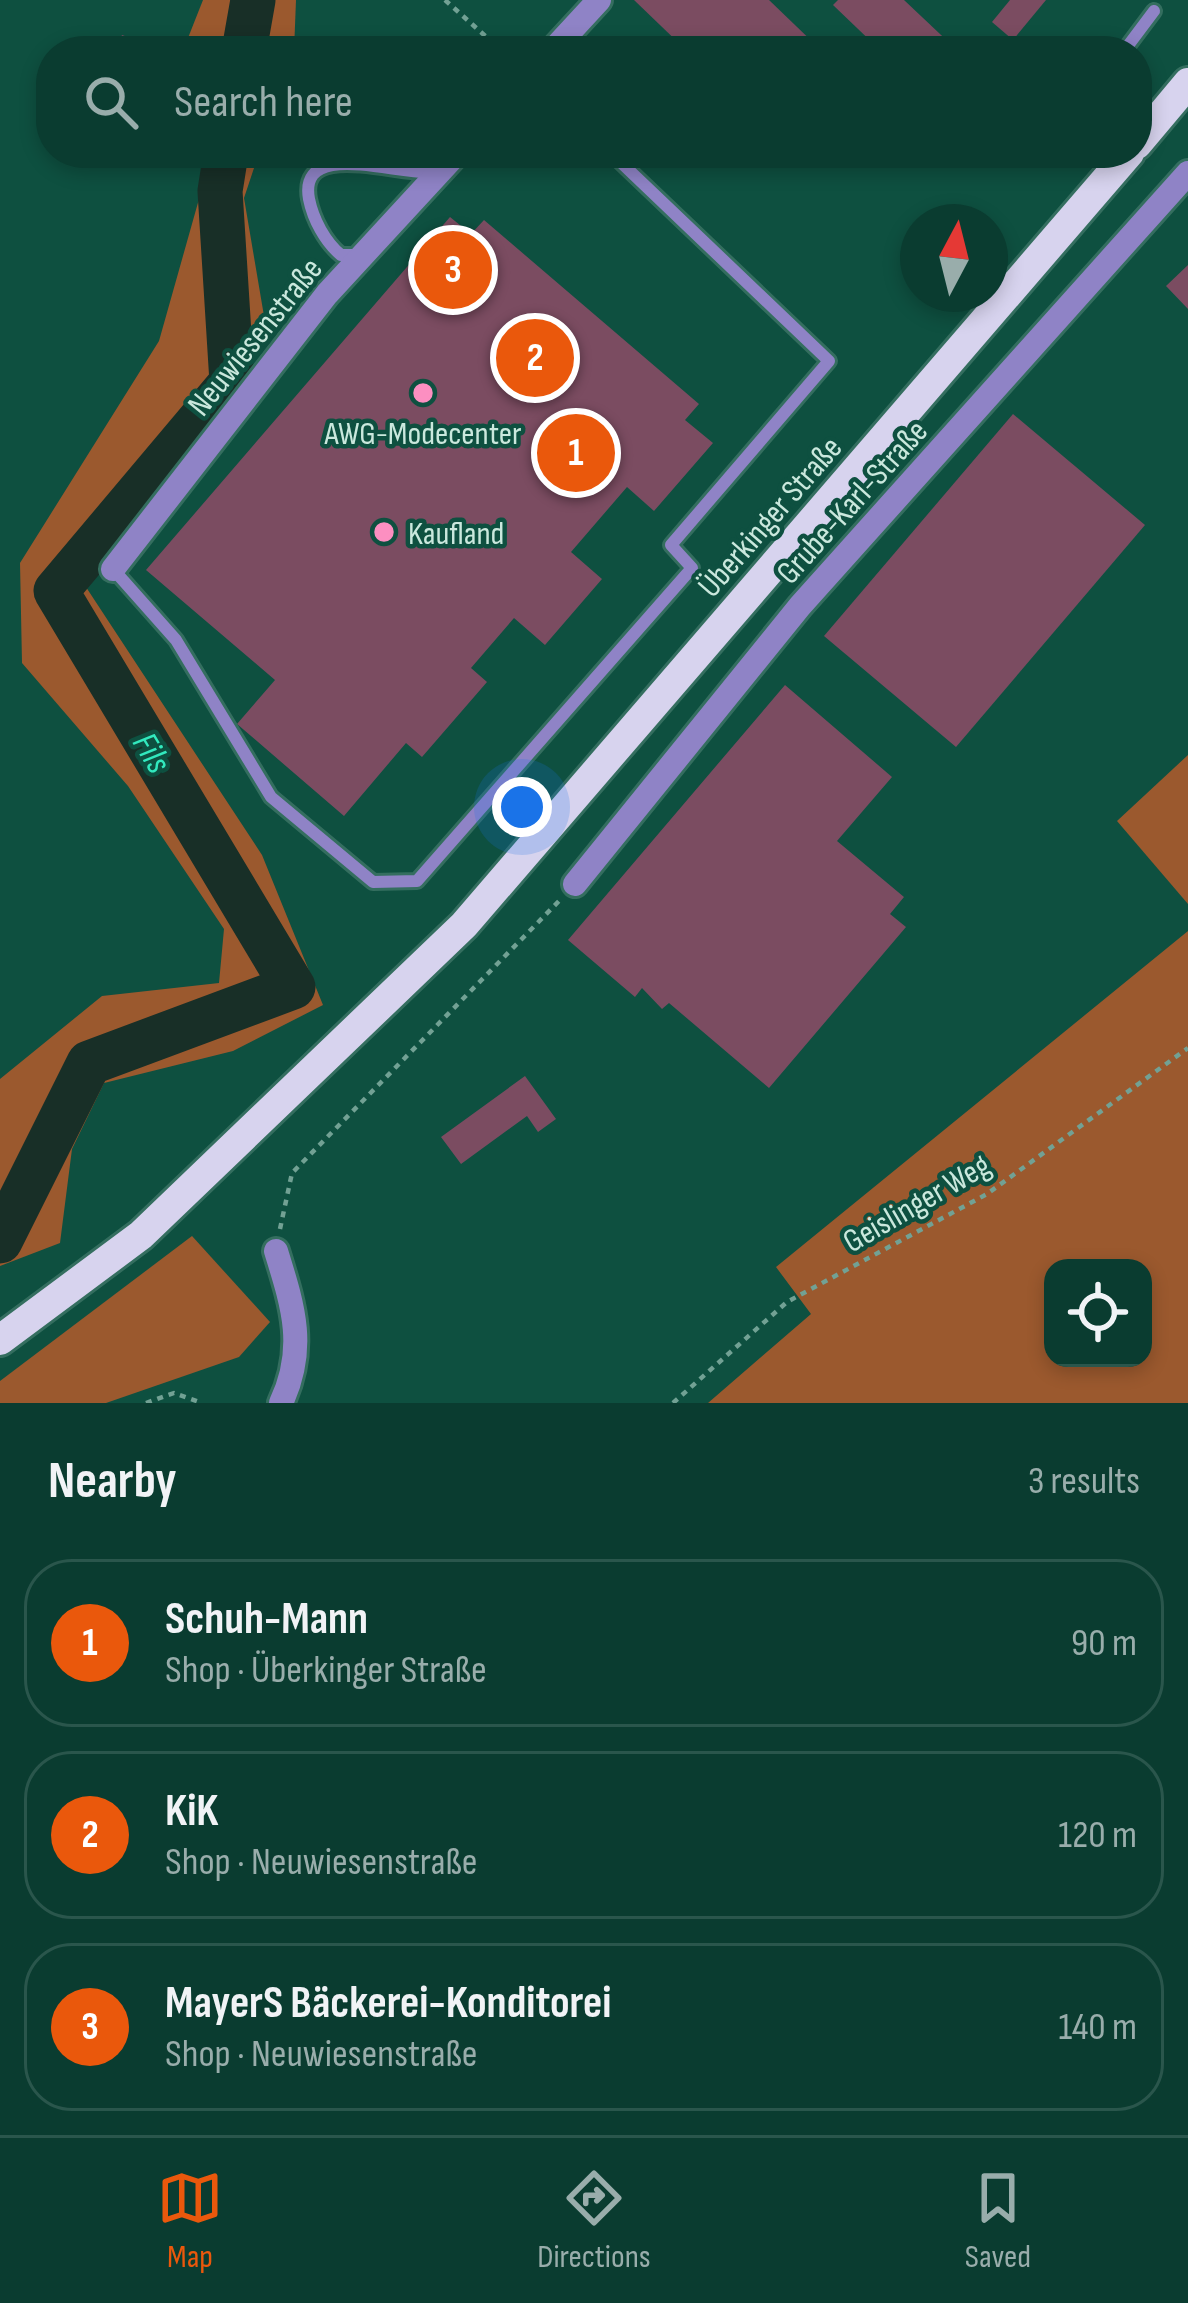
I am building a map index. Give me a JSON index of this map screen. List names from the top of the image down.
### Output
{
  "streets": {
    "main road": ["Überkinger Straße"],
    "street": ["Neuwiesenstraße", "Grube-Karl-Straße"],
    "path": ["Geislinger Weg"]
  },
  "water": ["Fils"],
  "places": ["AWG-Modecenter", "Kaufland"],
  "north": "top",
  "page": {
    "search": "Search here",
    "pins": ["3", "2", "1"],
    "heading": ["Nearby", "3 results"],
    "list": [
      {
        "mark": "1",
        "name": "Schuh-Mann",
        "note": "Shop · Überkinger Straße",
        "value": "90 m"
      },
      {
        "mark": "2",
        "name": "KiK",
        "note": "Shop · Neuwiesenstraße",
        "value": "120 m"
      },
      {
        "mark": "3",
        "name": "MayerS Bäckerei-Konditorei",
        "note": "Shop · Neuwiesenstraße",
        "value": "140 m"
      }
    ],
    "nav": ["Map", "Directions", "Saved"]
  }
}
